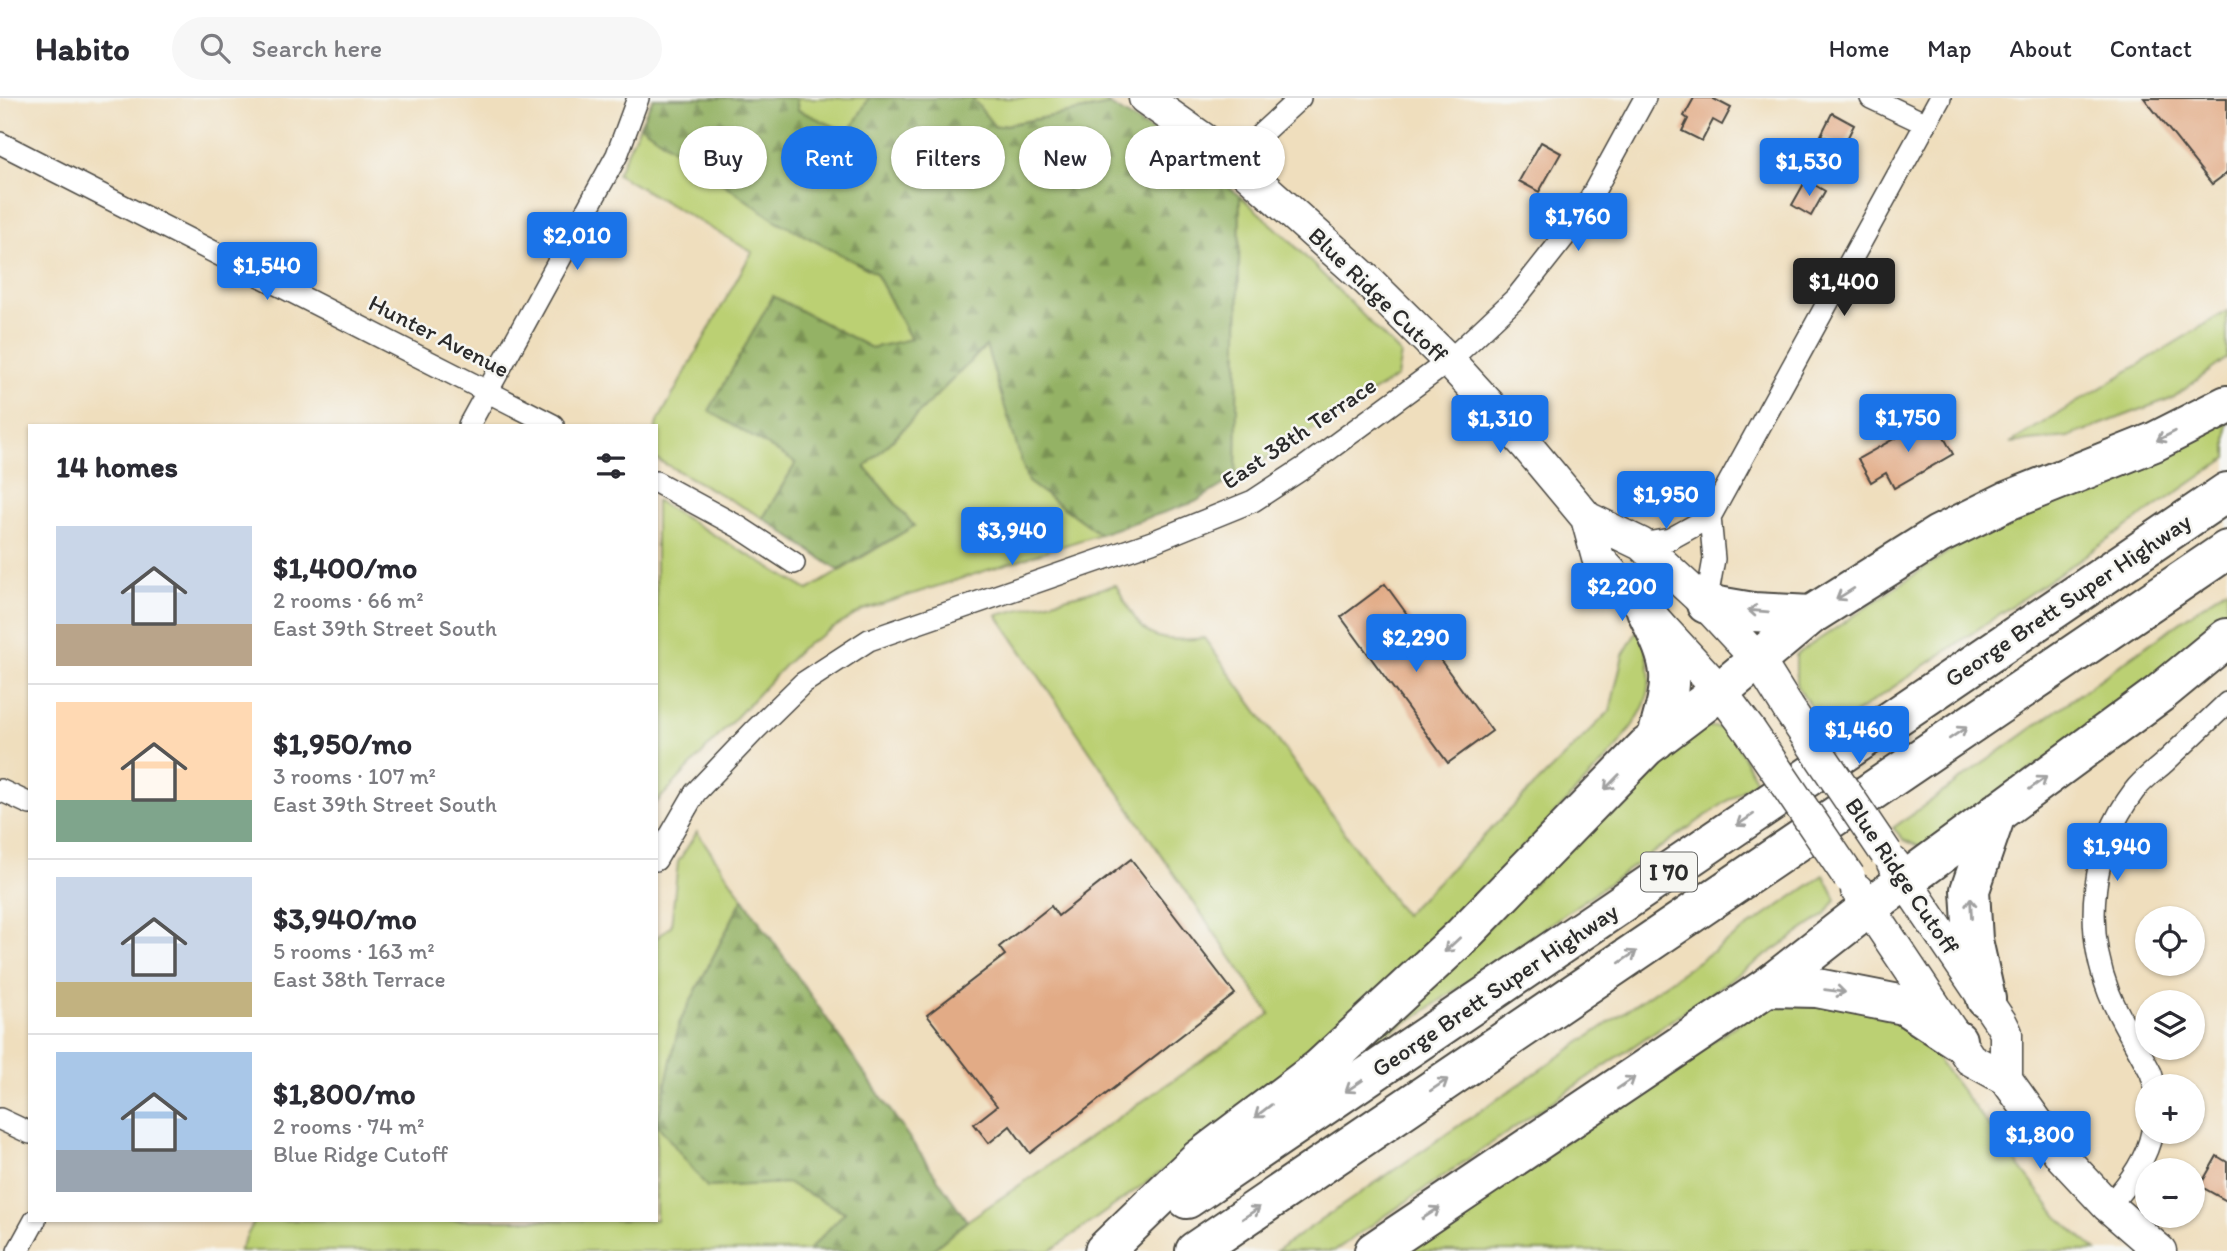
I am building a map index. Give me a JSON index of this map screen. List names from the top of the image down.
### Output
{
  "streets": {
    "highway": ["George Brett Super Highway", "I 70"],
    "main road": ["Blue Ridge Cutoff"],
    "street": ["Hunter Avenue", "East 38th Terrace"]
  },
  "crossings": [
    ["Blue Ridge Cutoff", "East 38th Terrace"]
  ],
  "page": {
    "header": "Habito",
    "search": "Search here",
    "nav": [
      "Home",
      "Map",
      "About",
      "Contact"
    ],
    "chip": [
      "Buy",
      "Rent",
      "Filters",
      "New",
      "Apartment"
    ],
    "price": [
      "$1,530",
      "$1,760",
      "$2,010",
      "$1,540",
      "$1,400",
      "$1,750",
      "$1,310",
      "$1,950",
      "$3,940",
      "$2,200",
      "$2,290",
      "$1,460",
      "$1,940",
      "$1,800"
    ],
    "heading": "14 homes",
    "list": [
      {
        "name": "$1,400/mo",
        "note": "2 rooms · 66 m² · East 39th Street South"
      },
      {
        "name": "$1,950/mo",
        "note": "3 rooms · 107 m² · East 39th Street South"
      },
      {
        "name": "$3,940/mo",
        "note": "5 rooms · 163 m² · East 38th Terrace"
      },
      {
        "name": "$1,800/mo",
        "note": "2 rooms · 74 m² · Blue Ridge Cutoff"
      }
    ],
    "map_buttons": ["+", "−"]
  }
}
